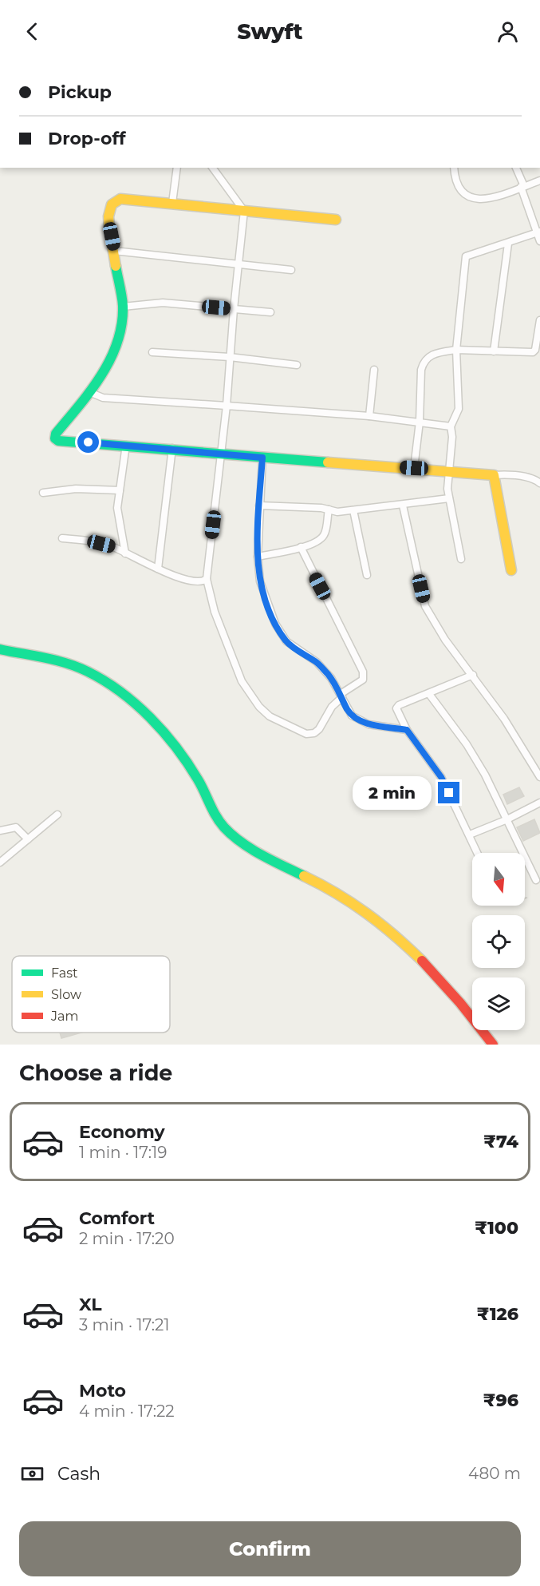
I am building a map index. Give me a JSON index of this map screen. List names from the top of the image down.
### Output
{
  "legend": ["Fast", "Slow", "Jam"],
  "north": "bottom",
  "page": {
    "header": "Swyft",
    "banner": ["Pickup", "Drop-off"],
    "bubble": "2 min",
    "heading": "Choose a ride",
    "list": [
      {
        "name": "Economy",
        "note": "1 min · 17:19",
        "value": "₹74"
      },
      {
        "name": "Comfort",
        "note": "2 min · 17:20",
        "value": "₹100"
      },
      {
        "name": "XL",
        "note": "3 min · 17:21",
        "value": "₹126"
      },
      {
        "name": "Moto",
        "note": "4 min · 17:22",
        "value": "₹96"
      }
    ],
    "pay": ["Cash", "480 m"],
    "buttons": "Confirm"
  }
}
